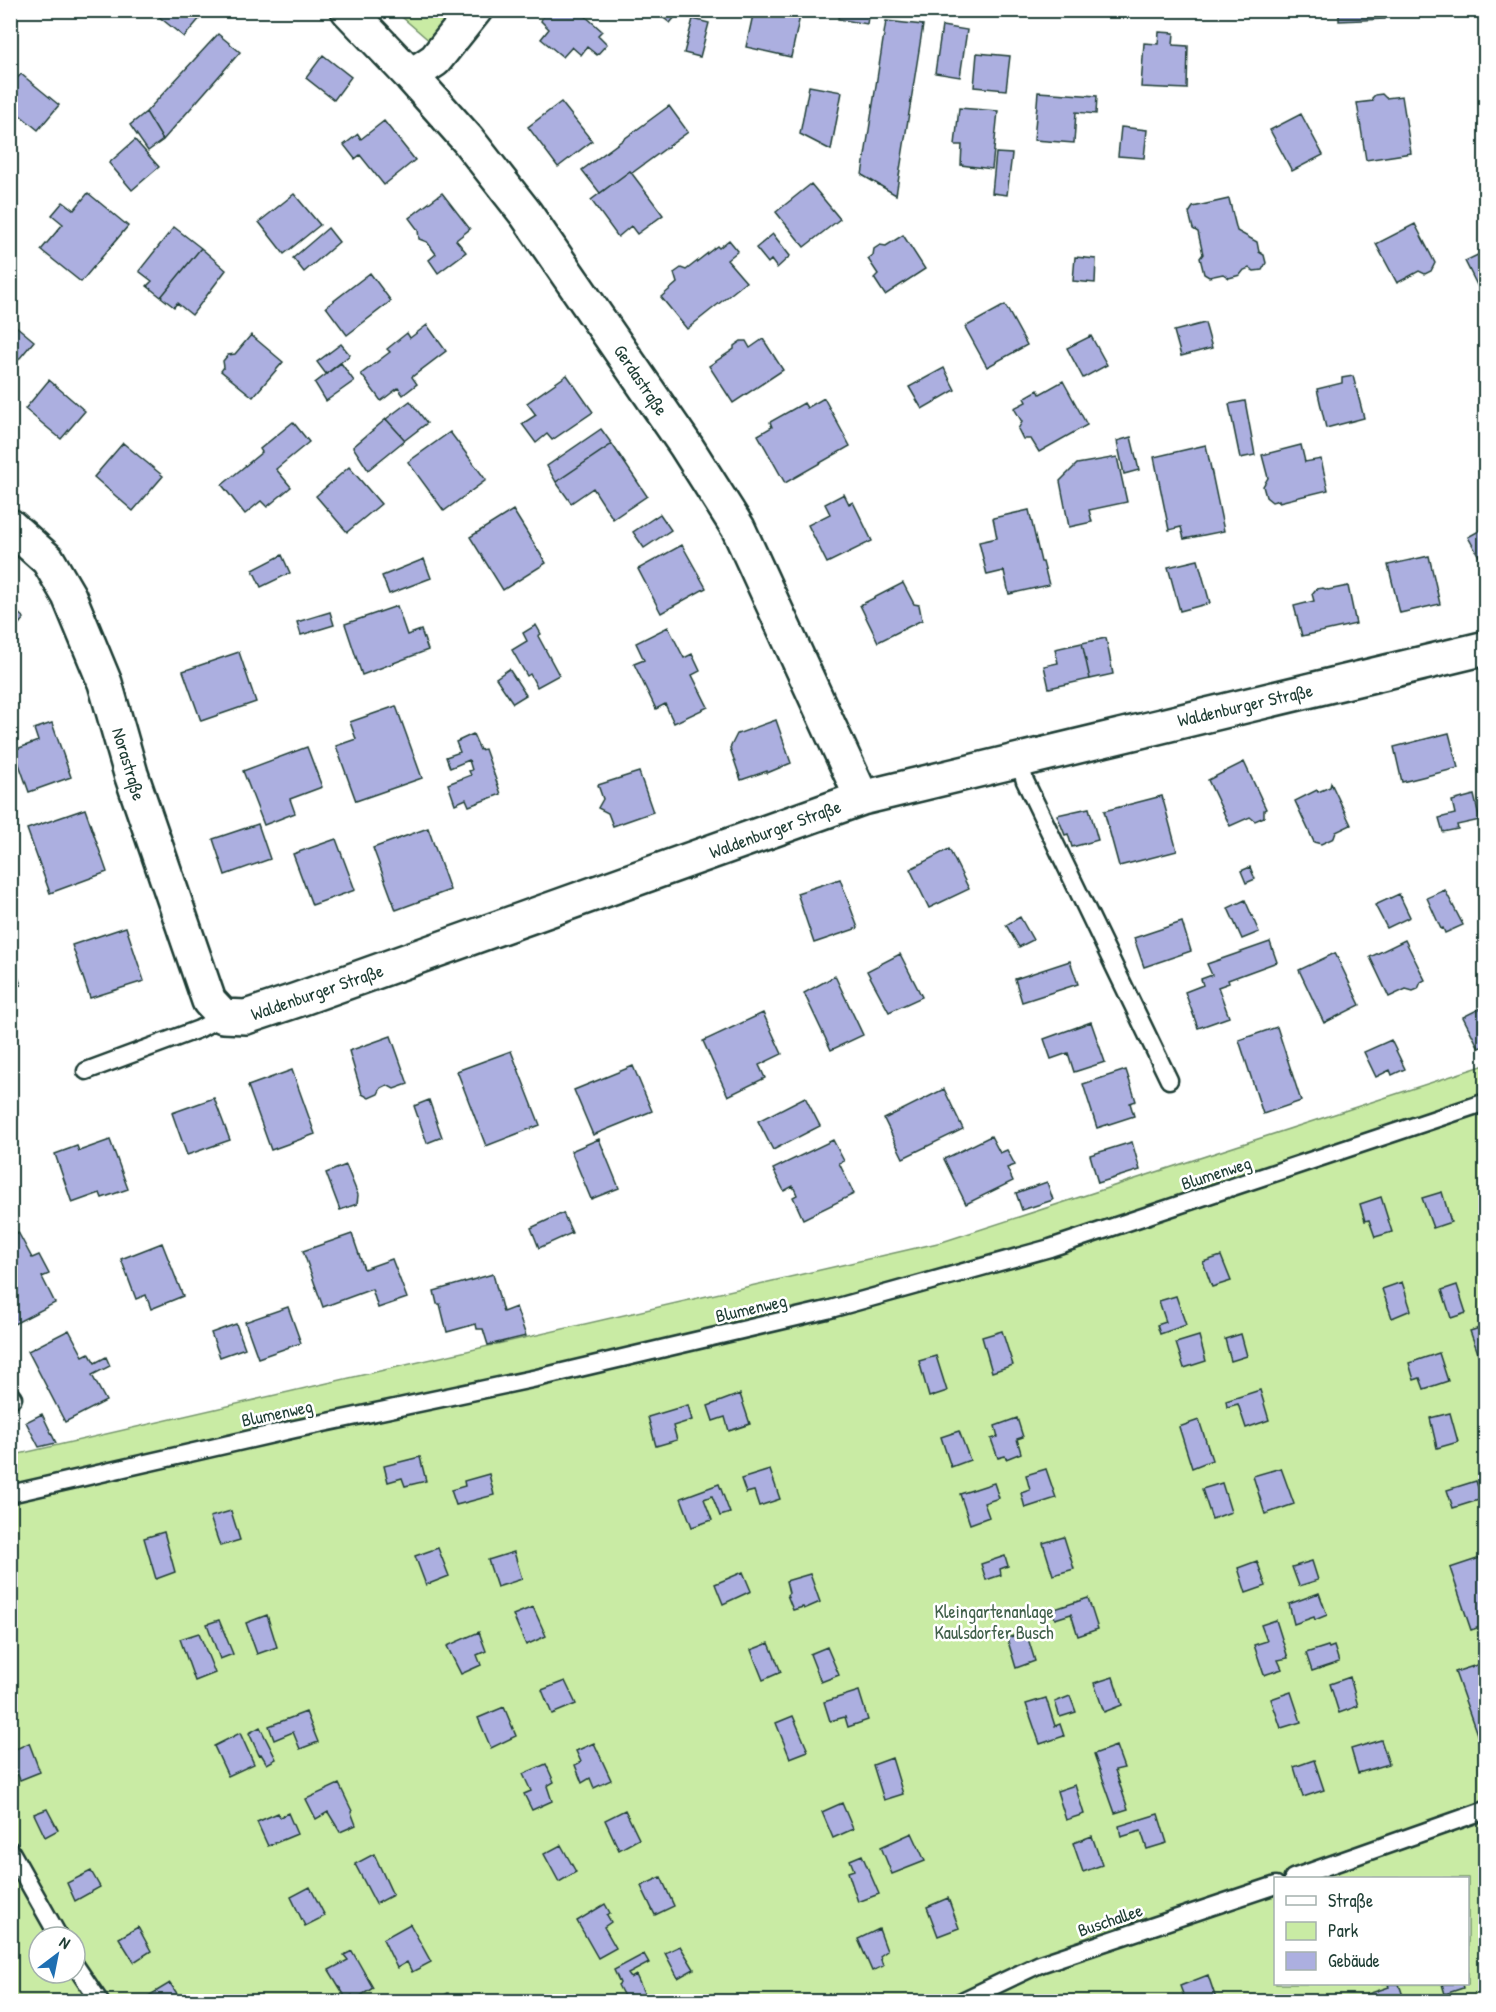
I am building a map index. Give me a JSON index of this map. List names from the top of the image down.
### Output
{
  "streets": {
    "street": ["Gerdastraße", "Waldenburger Straße", "Norastraße"],
    "lane": ["Blumenweg", "Buschallee"]
  },
  "crossings": [
    ["Gerdastraße", "Waldenburger Straße"],
    ["Waldenburger Straße", "Norastraße"]
  ],
  "parks": ["Kleingartenanlage Kaulsdorfer Busch"],
  "legend": ["Straße", "Park", "Gebäude"],
  "north": "top right"
}
